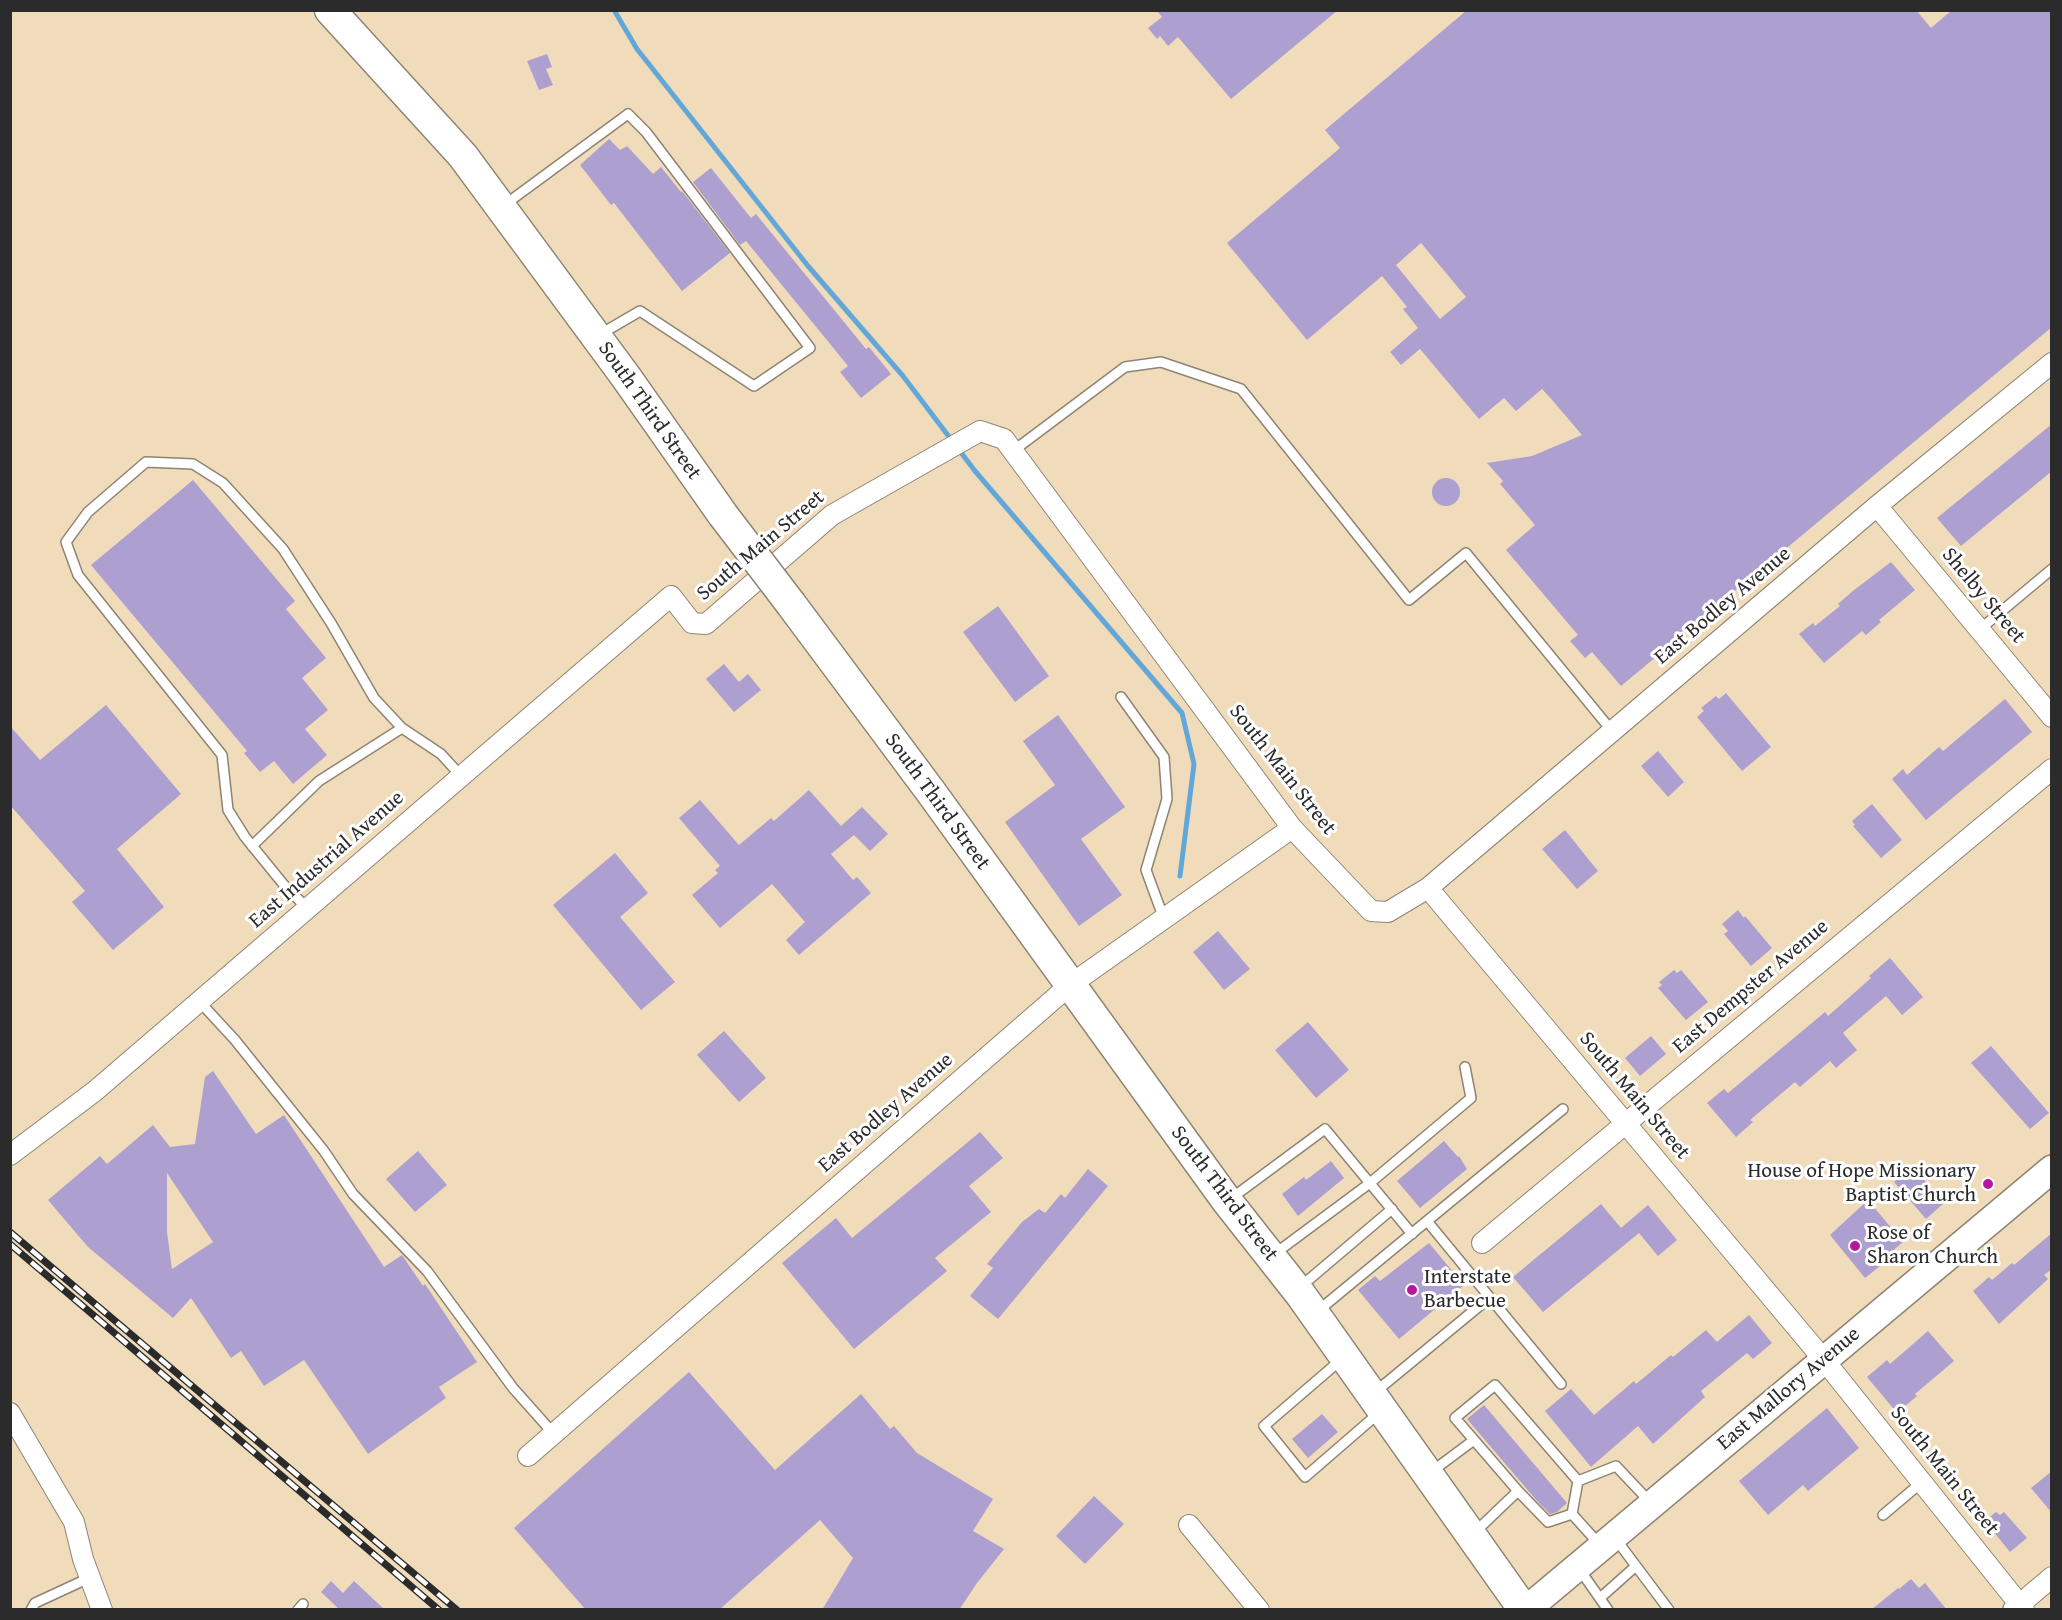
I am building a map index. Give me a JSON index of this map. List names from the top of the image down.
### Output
{
  "streets": {
    "main road": ["South Third Street", "East Mallory Avenue"],
    "street": [
      "South Main Street",
      "Shelby Street",
      "East Bodley Avenue",
      "East Industrial Avenue",
      "East Dempster Avenue"
    ]
  },
  "crossings": [
    ["South Third Street", "East Bodley Avenue"],
    ["South Third Street", "East Mallory Avenue"],
    ["South Main Street", "East Bodley Avenue"],
    ["South Main Street", "East Industrial Avenue"],
    ["South Main Street", "East Dempster Avenue"],
    ["South Main Street", "East Mallory Avenue"],
    ["Shelby Street", "East Bodley Avenue"]
  ],
  "places": ["House of Hope Missionary Baptist Church", "Rose of Sharon Church", "Interstate Barbecue"]
}
